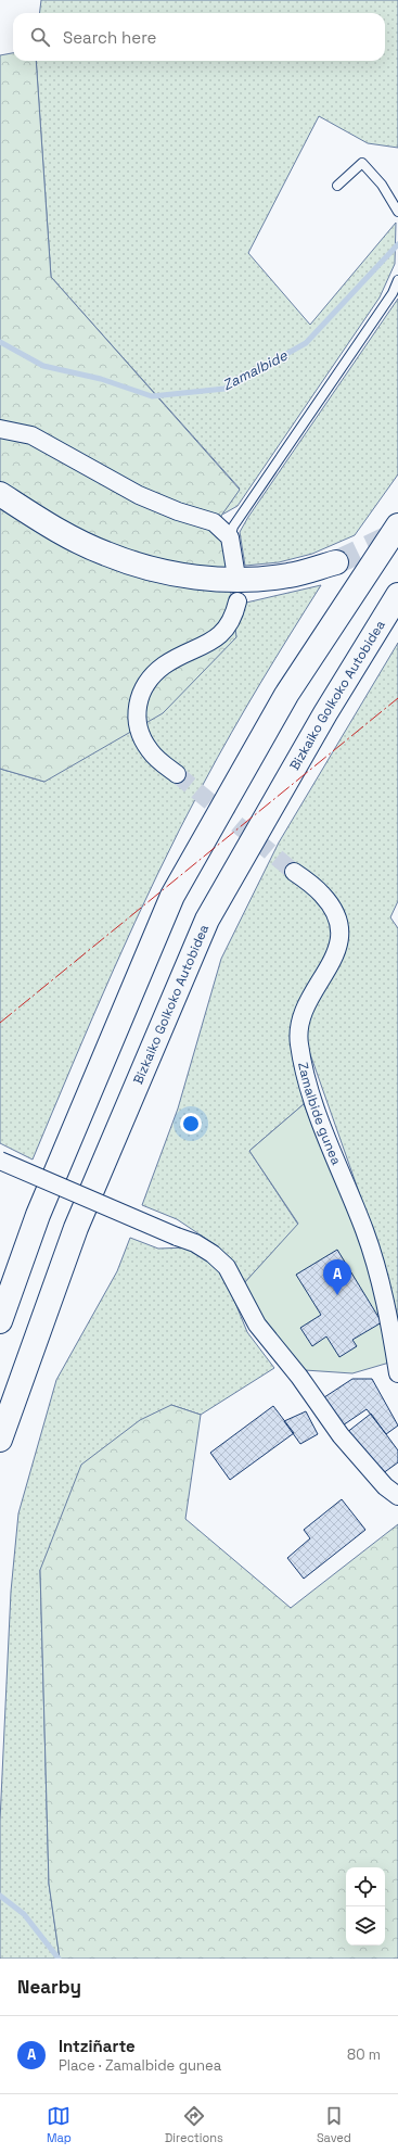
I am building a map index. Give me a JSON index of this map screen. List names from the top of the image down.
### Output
{
  "streets": {
    "main road": ["Bizkaiko Golkoko Autobidea"],
    "street": ["Zamalbide gunea"]
  },
  "water": ["Zamalbide"],
  "page": {
    "search": "Search here",
    "pins": "A",
    "heading": "Nearby",
    "list": [
      {
        "mark": "A",
        "name": "Intziñarte",
        "note": "Place · Zamalbide gunea",
        "value": "80 m"
      }
    ],
    "nav": ["Map", "Directions", "Saved"]
  }
}
